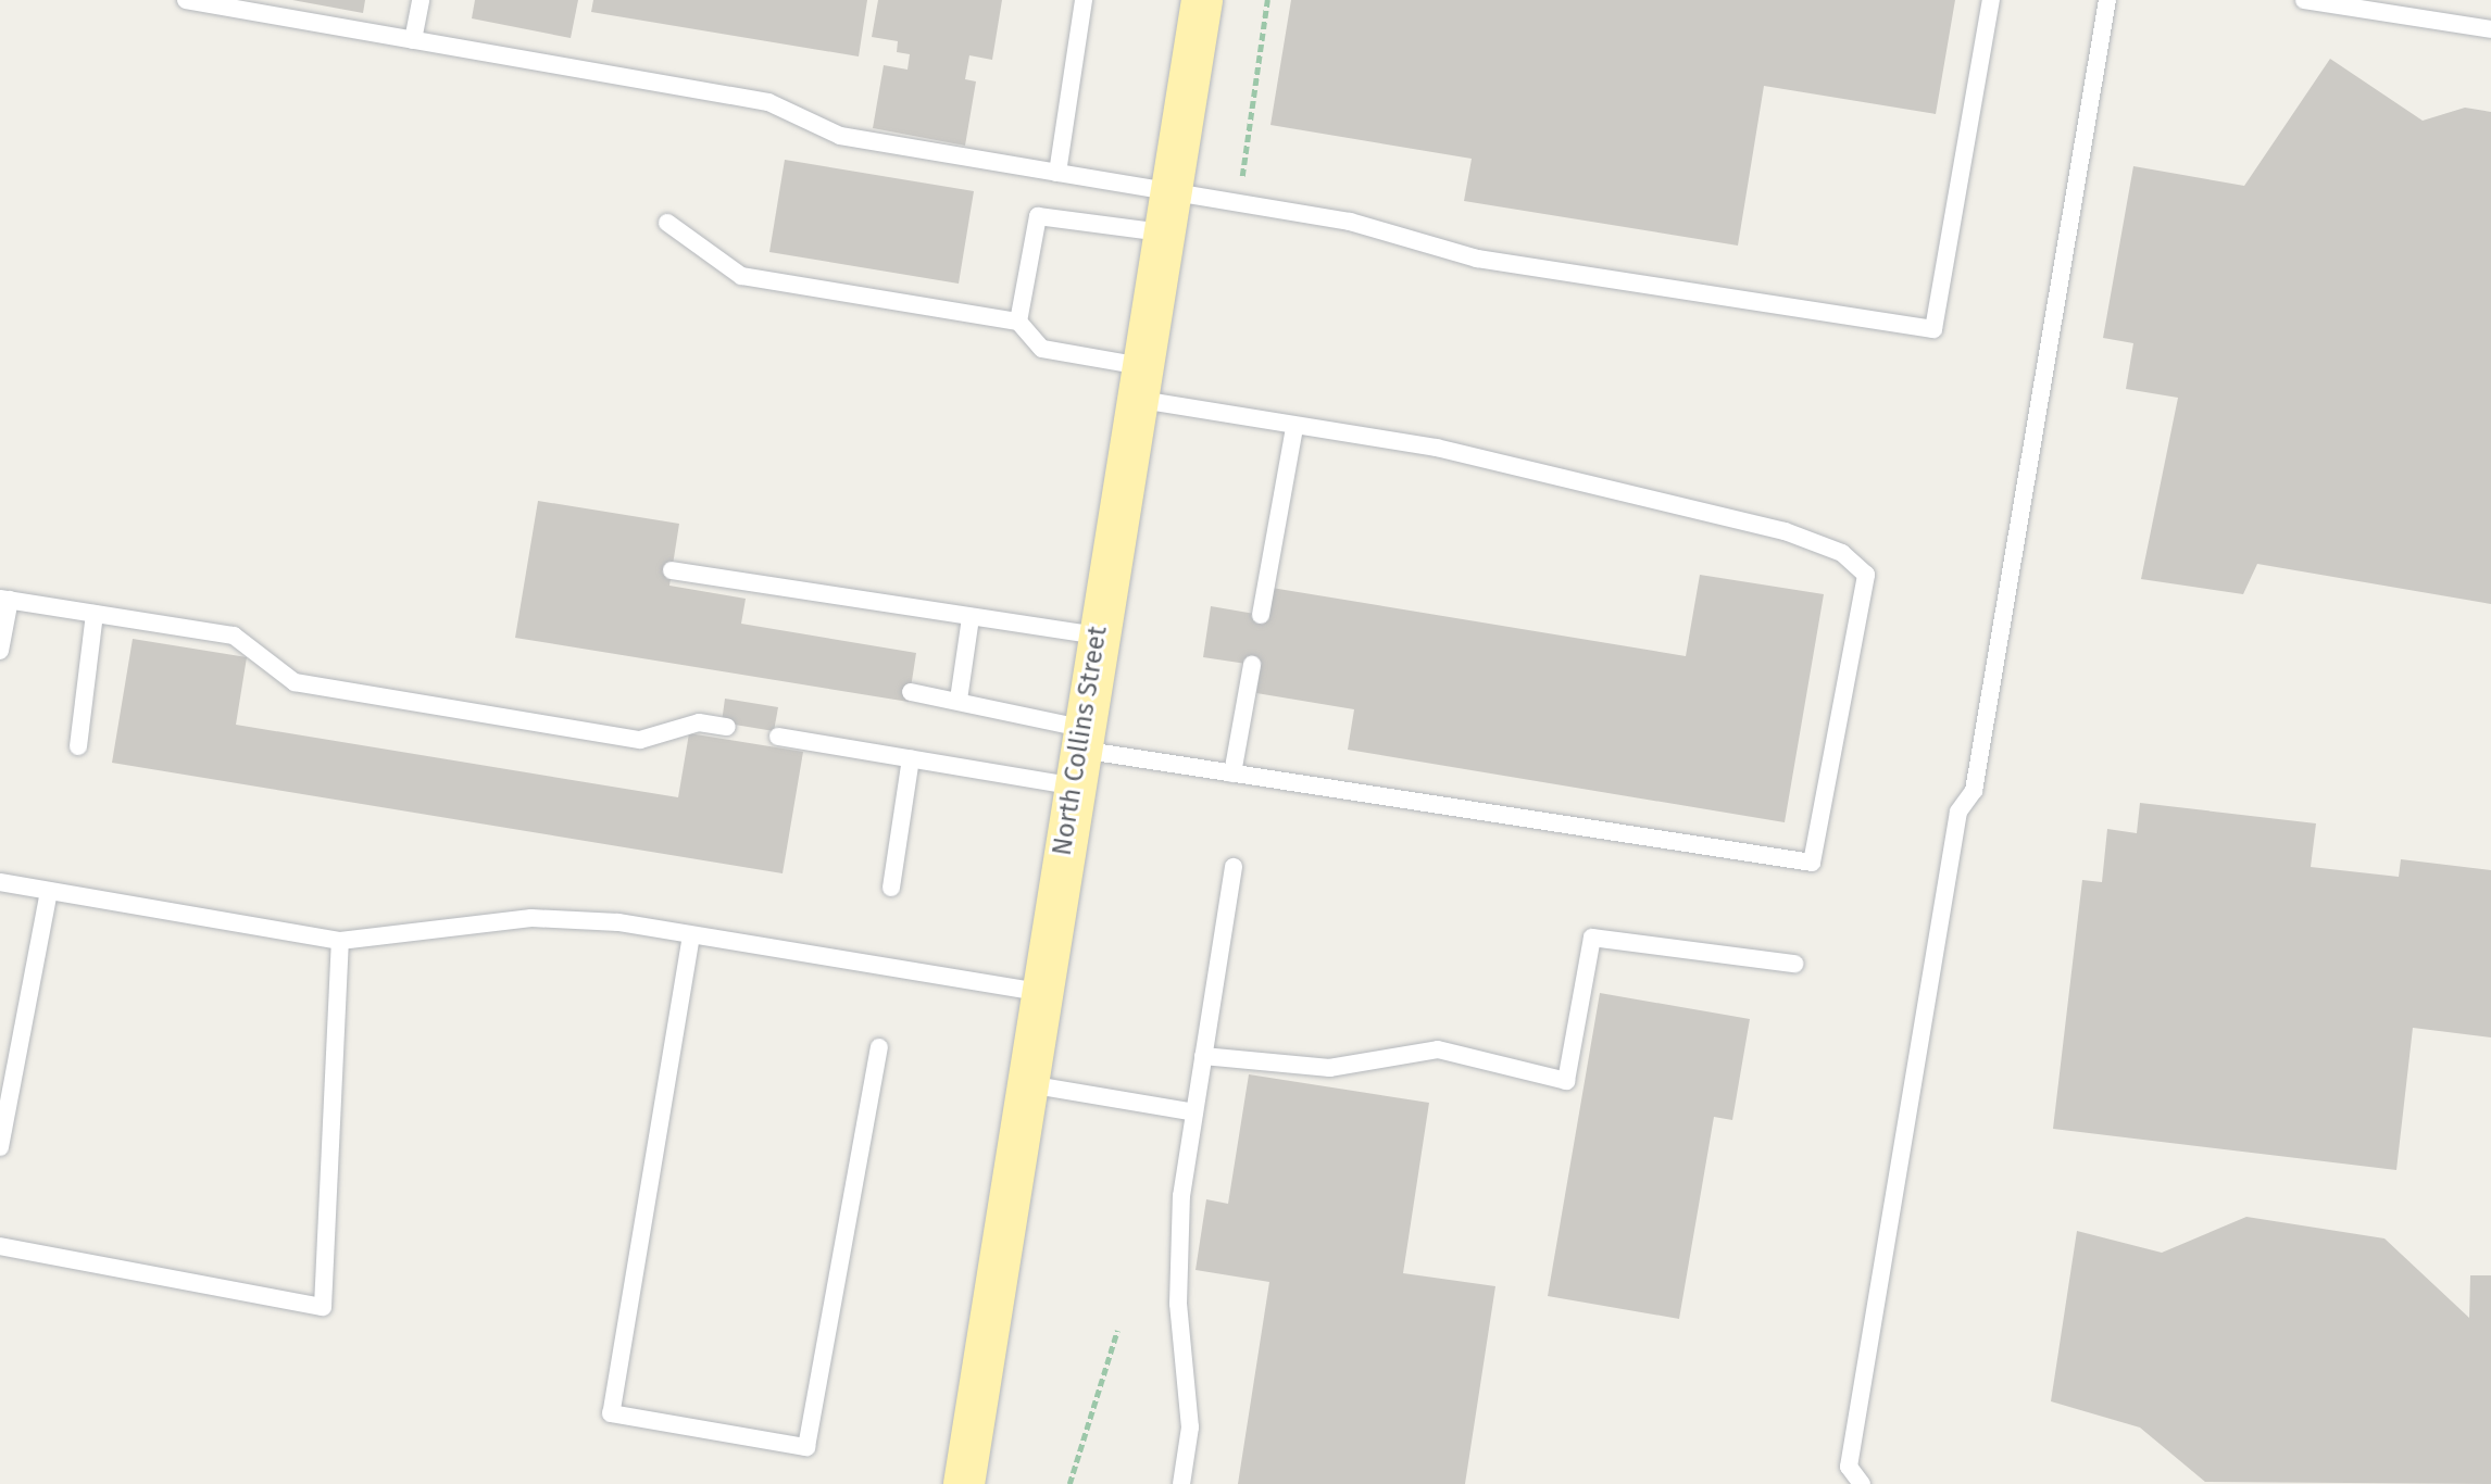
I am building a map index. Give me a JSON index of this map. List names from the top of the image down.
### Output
{
  "streets": {
    "main road": ["North Collins Street"]
  }
}
